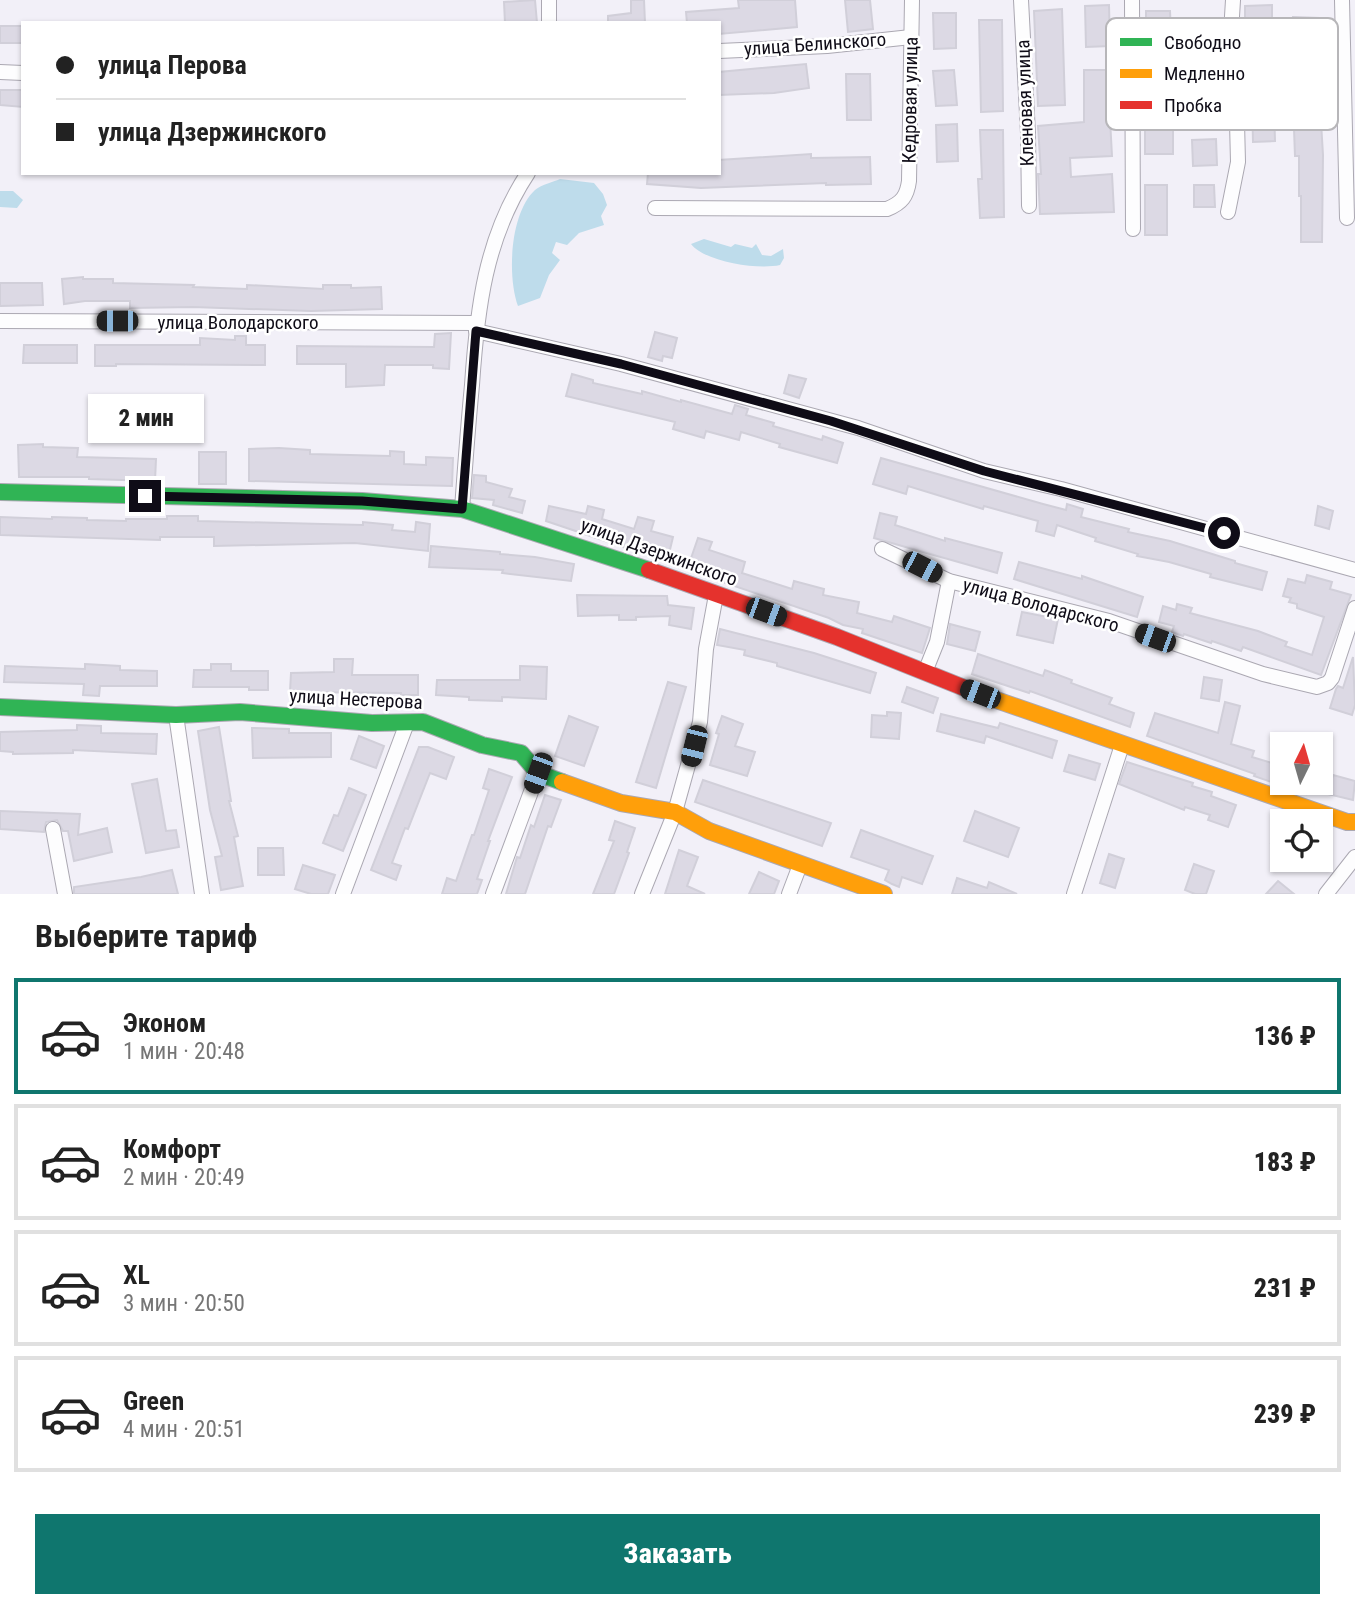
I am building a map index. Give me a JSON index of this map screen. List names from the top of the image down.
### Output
{
  "streets": {
    "street": [
      "улица Белинского",
      "Кедровая улица",
      "Кленовая улица",
      "улица Володарского",
      "улица Дзержинского",
      "улица Нестерова"
    ]
  },
  "crossings": [
    ["улица Белинского", "Кедровая улица"]
  ],
  "legend": ["Свободно", "Медленно", "Пробка"],
  "north": "top",
  "page": {
    "banner": ["улица Перова", "улица Дзержинского"],
    "bubble": "2 мин",
    "heading": "Выберите тариф",
    "list": [
      {
        "name": "Эконом",
        "note": "1 мин · 20:48",
        "value": "136 ₽"
      },
      {
        "name": "Комфорт",
        "note": "2 мин · 20:49",
        "value": "183 ₽"
      },
      {
        "name": "XL",
        "note": "3 мин · 20:50",
        "value": "231 ₽"
      },
      {
        "name": "Green",
        "note": "4 мин · 20:51",
        "value": "239 ₽"
      }
    ],
    "buttons": "Заказать"
  }
}
